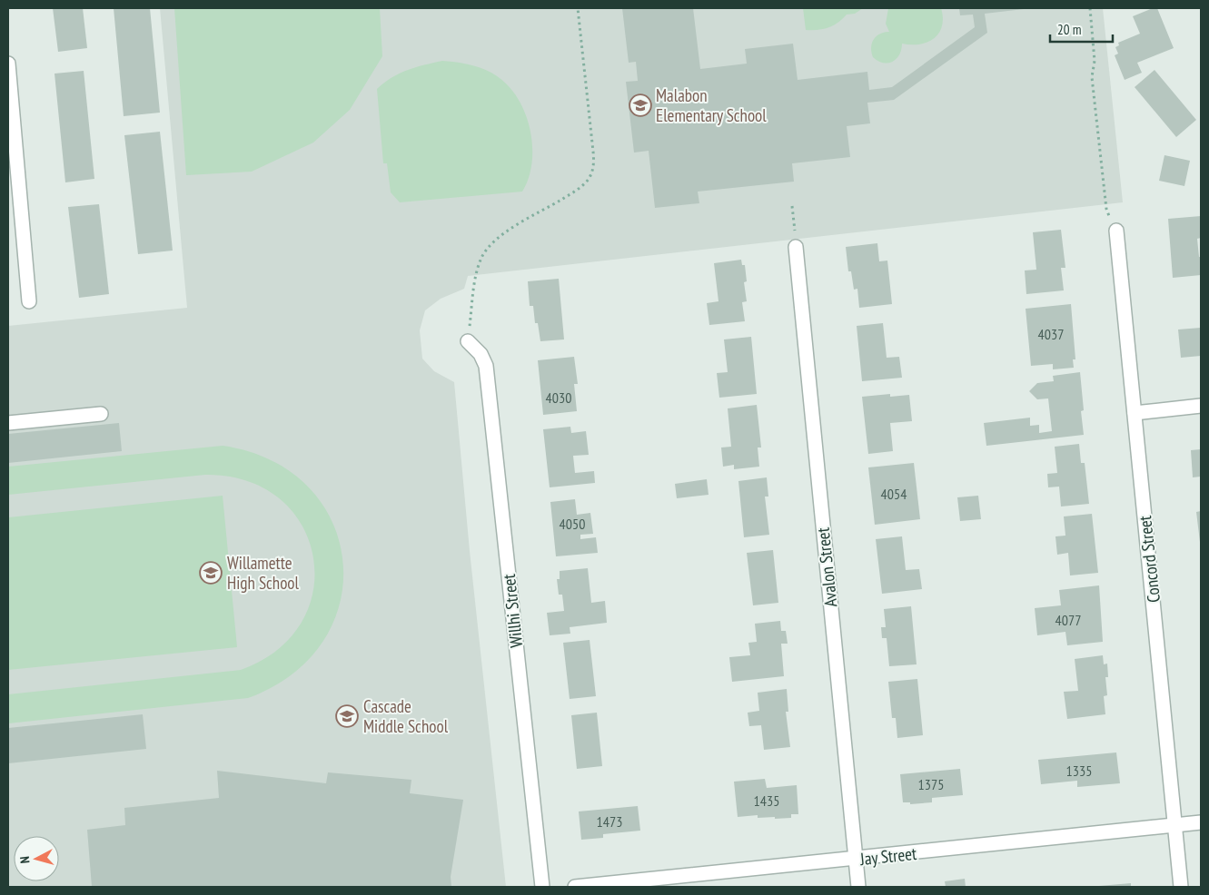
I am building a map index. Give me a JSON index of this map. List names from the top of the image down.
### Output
{
  "streets": {
    "street": [
      "Concord Street",
      "Avalon Street",
      "Willhi Street",
      "Jay Street"
    ]
  },
  "crossings": [
    ["Concord Street", "Jay Street"],
    ["Avalon Street", "Jay Street"]
  ],
  "places": {
    "school or university": ["Malabon Elementary School", "Willamette High School", "Cascade Middle School"]
  },
  "house_numbers": [
    "4037",
    "4030",
    "4054",
    "4050",
    "4077",
    "1335",
    "1375",
    "1435",
    "1473"
  ],
  "scale_bar": "20 m",
  "north": "left"
}
